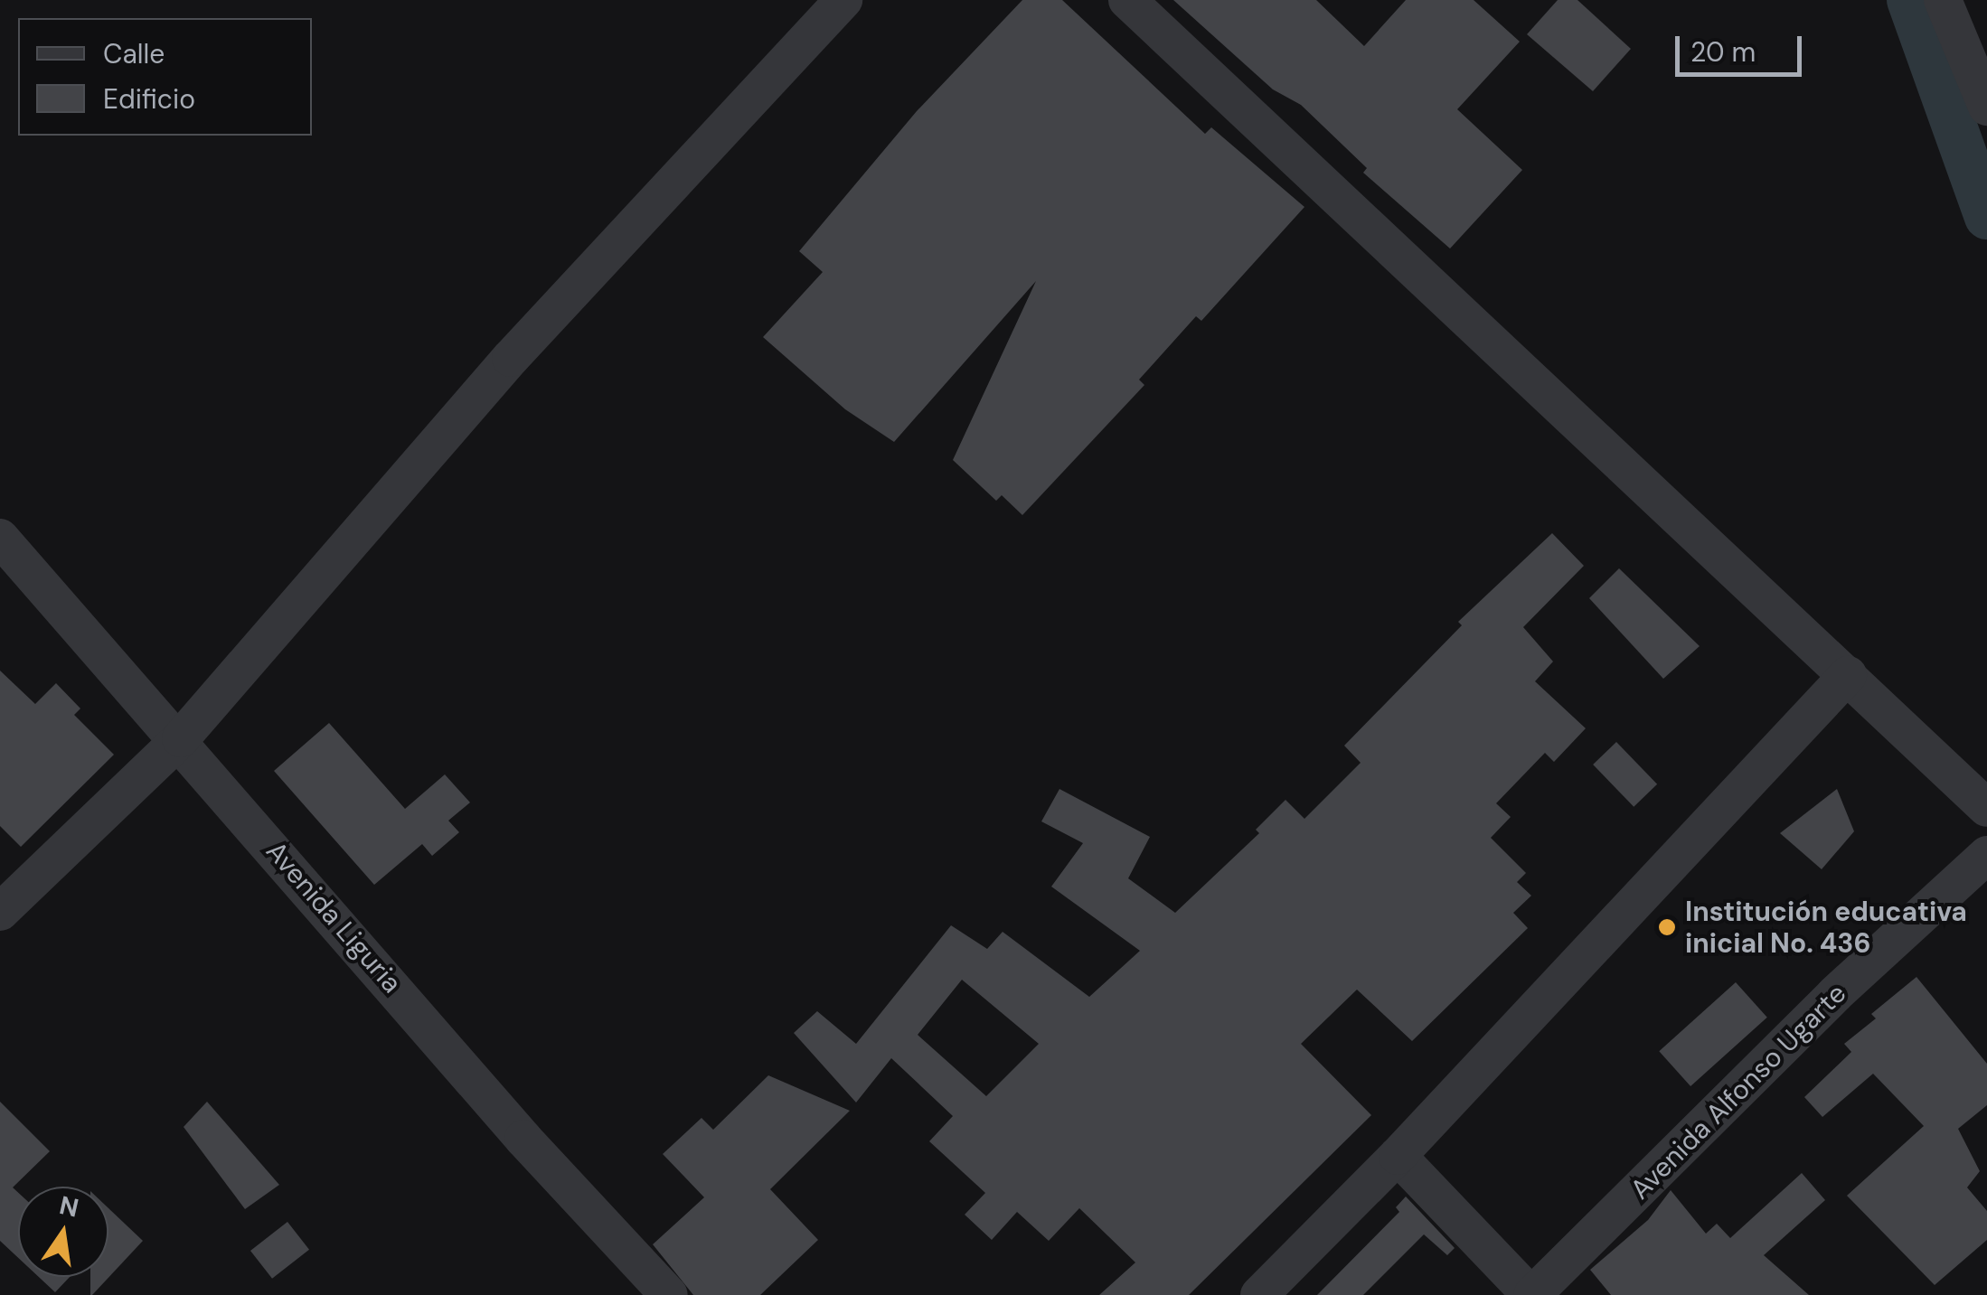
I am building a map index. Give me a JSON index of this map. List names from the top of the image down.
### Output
{
  "streets": {
    "street": ["Avenida Liguria", "Avenida Alfonso Ugarte"]
  },
  "places": ["Institución educativa inicial No. 436"],
  "legend": ["Calle", "Edificio"],
  "scale_bar": "20 m",
  "north": "top"
}
